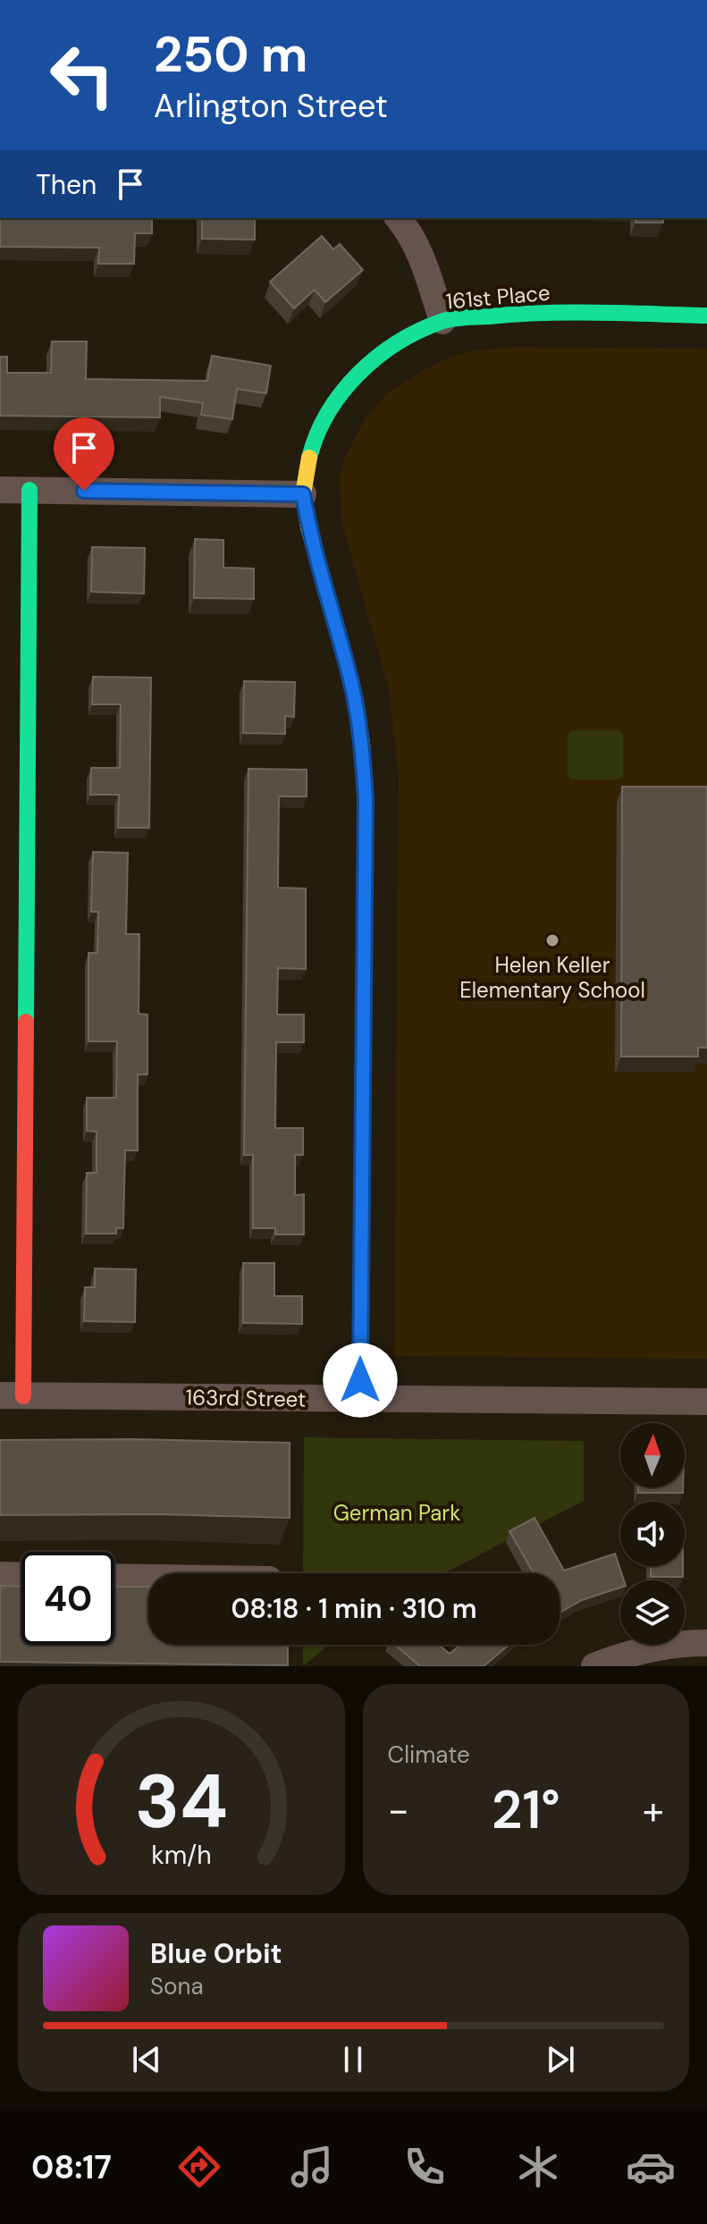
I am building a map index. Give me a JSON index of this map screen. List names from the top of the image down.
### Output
{
  "streets": {
    "street": ["161st Place", "163rd Street"]
  },
  "crossings": [
    ["161st Place", "163rd Street"]
  ],
  "parks": ["German Park"],
  "places": ["Helen Keller Elementary School"],
  "north": "top",
  "page": {
    "turn": ["250 m", "Arlington Street"],
    "then": "Then",
    "limit": "40",
    "trip": "08:18 · 1 min · 310 m",
    "tile": "Climate",
    "heat": ["−", "21°", "+"],
    "song": ["Blue Orbit", "Sona"],
    "tabs": "08:17",
    "gauge": ["34", "km/h"]
  }
}
